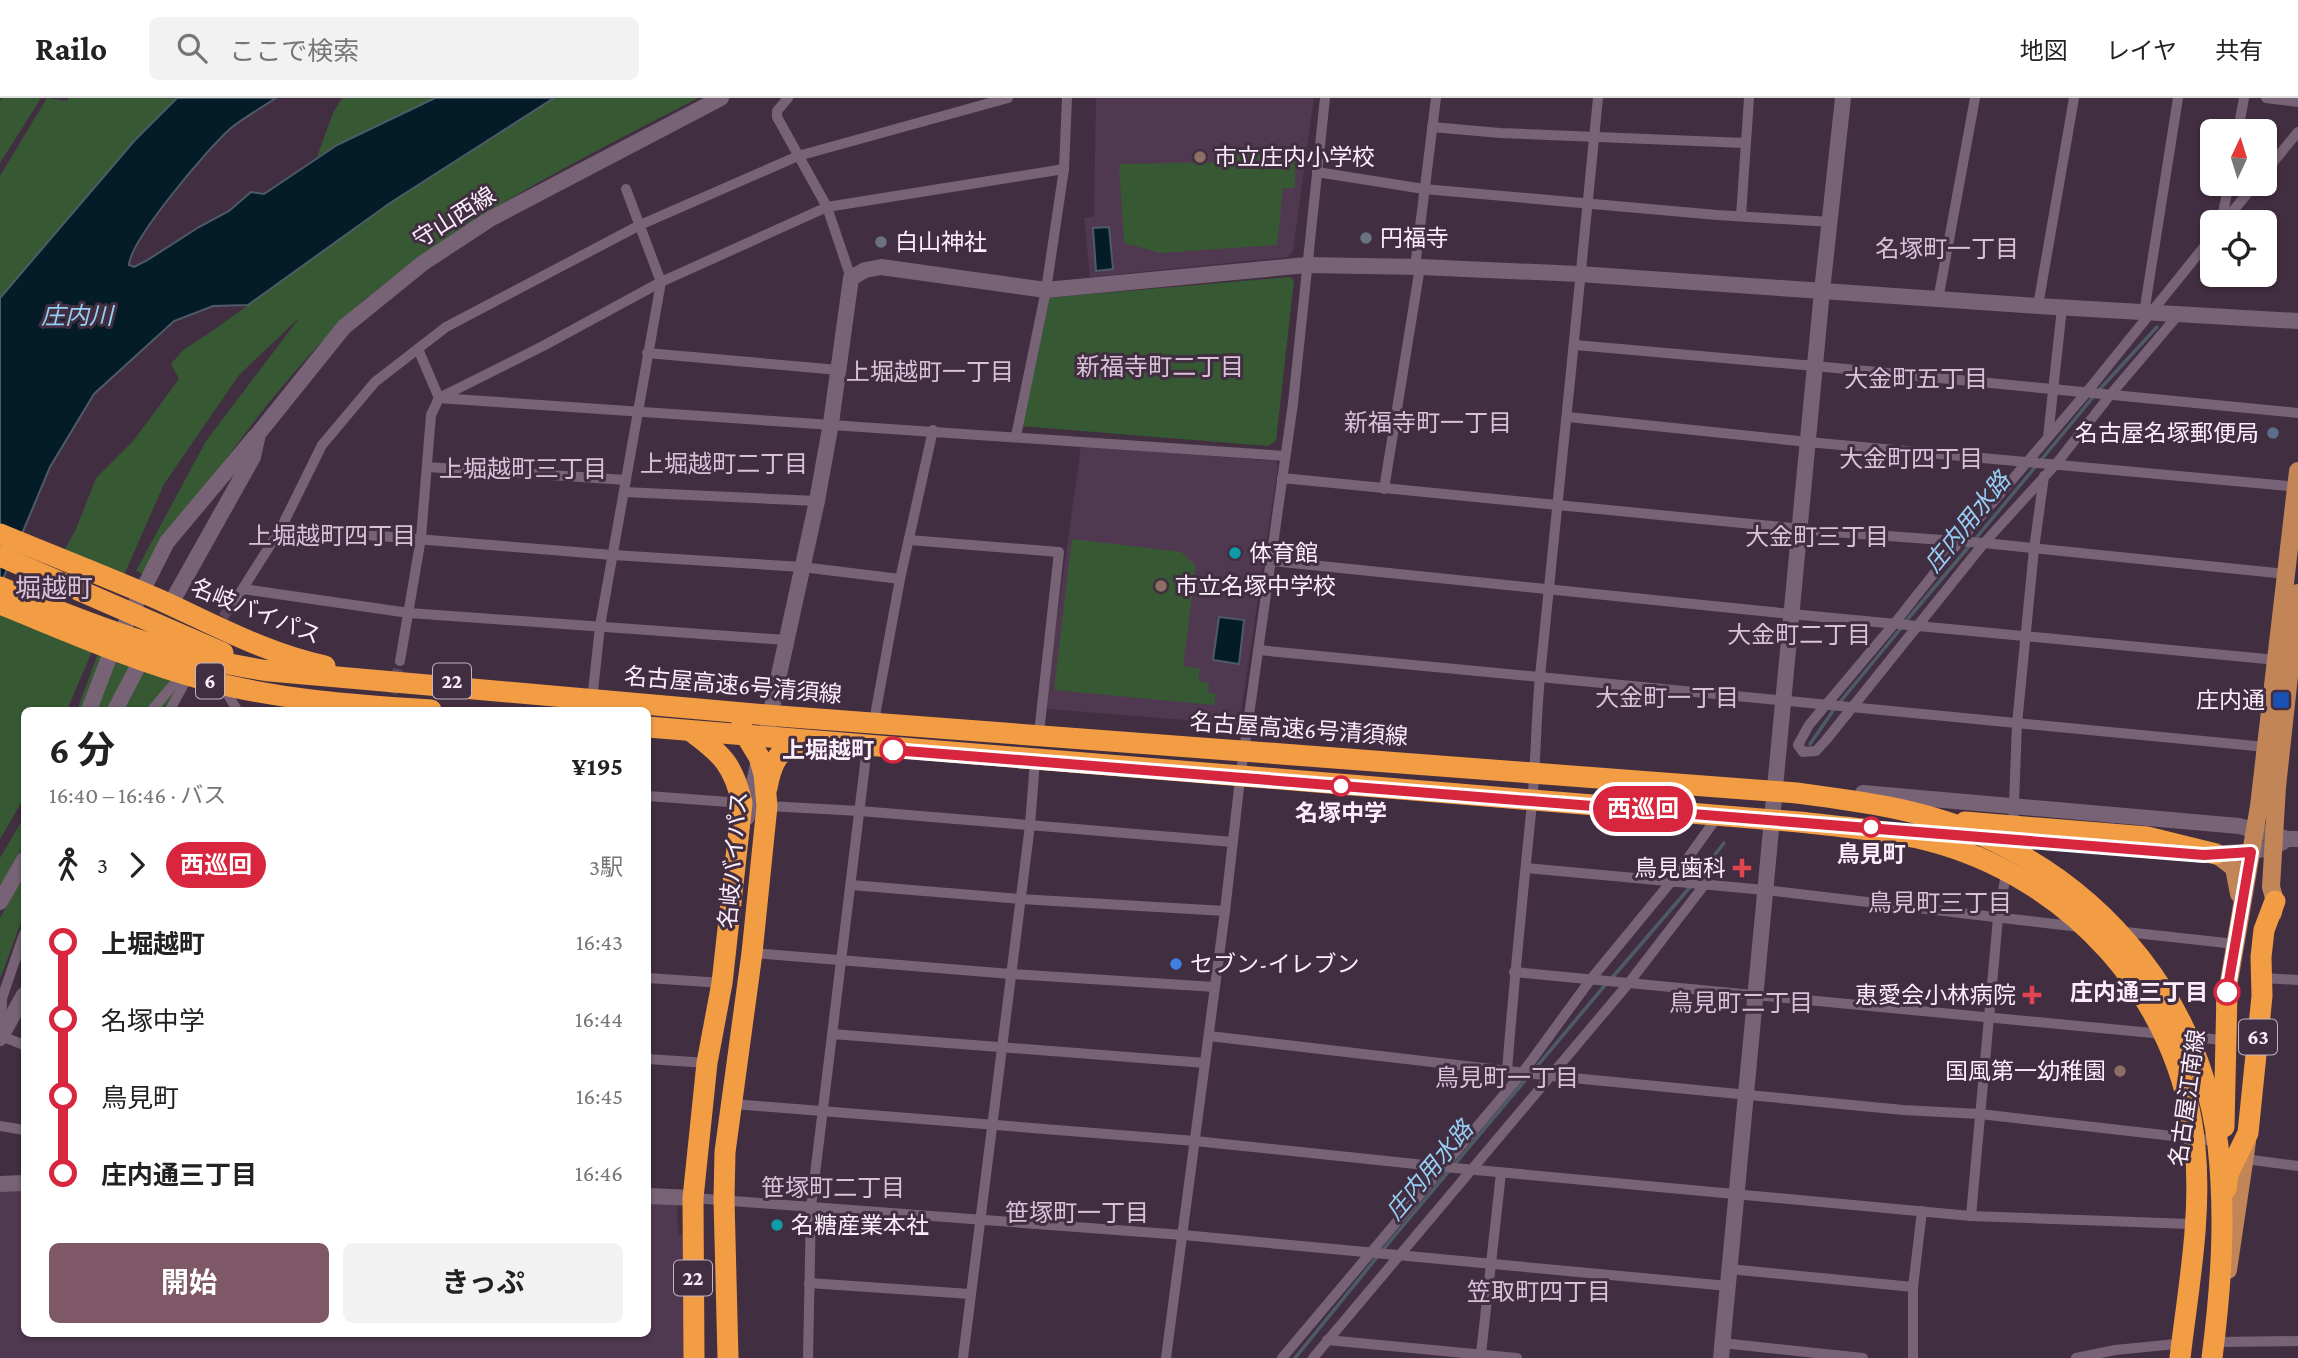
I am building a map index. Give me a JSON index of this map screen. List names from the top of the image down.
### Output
{
  "streets": {
    "highway": [
      "名岐バイパス",
      "6",
      "22",
      "名古屋高速6号清須線"
    ],
    "main road": ["63", "名古屋江南線"],
    "street": ["守山西線"]
  },
  "crossings": [
    ["守山西線", "名岐バイパス"],
    ["名岐バイパス", "名古屋高速6号清須線"],
    ["名古屋高速6号清須線", "63"]
  ],
  "districts": [
    "名塚町一丁目",
    "新福寺町二丁目",
    "上堀越町一丁目",
    "大金町五丁目",
    "新福寺町一丁目",
    "大金町四丁目",
    "上堀越町二丁目",
    "上堀越町三丁目",
    "上堀越町四丁目",
    "大金町三丁目",
    "堀越町",
    "大金町二丁目",
    "大金町一丁目",
    "鳥見町三丁目",
    "鳥見町二丁目",
    "鳥見町一丁目",
    "笹塚町二丁目",
    "笹塚町一丁目",
    "笠取町四丁目"
  ],
  "water": ["庄内川", "庄内用水路"],
  "places": {
    "other": [
      "市立庄内小学校",
      "円福寺",
      "白山神社",
      "名古屋名塚郵便局",
      "体育館",
      "市立名塚中学校",
      "上堀越町",
      "名塚中学",
      "鳥見町",
      "セブン-イレブン",
      "庄内通三丁目",
      "国風第一幼稚園",
      "名糖産業本社"
    ],
    "transit": ["庄内通"],
    "health": ["鳥見歯科", "恵愛会小林病院"]
  },
  "lines": ["bus line 西巡回"],
  "north": "top",
  "page": {
    "header": "Railo",
    "search": "ここで検索",
    "nav": ["地図", "レイヤ", "共有"],
    "on_map": "西巡回",
    "heading": ["6 分", "16:40 – 16:46 · バス", "¥195"],
    "legs": ["3", "西巡回", "3駅"],
    "list": [
      {
        "name": "上堀越町",
        "value": "16:43"
      },
      {
        "name": "名塚中学",
        "value": "16:44"
      },
      {
        "name": "鳥見町",
        "value": "16:45"
      },
      {
        "name": "庄内通三丁目",
        "value": "16:46"
      }
    ],
    "buttons": ["開始", "きっぷ"]
  }
}
